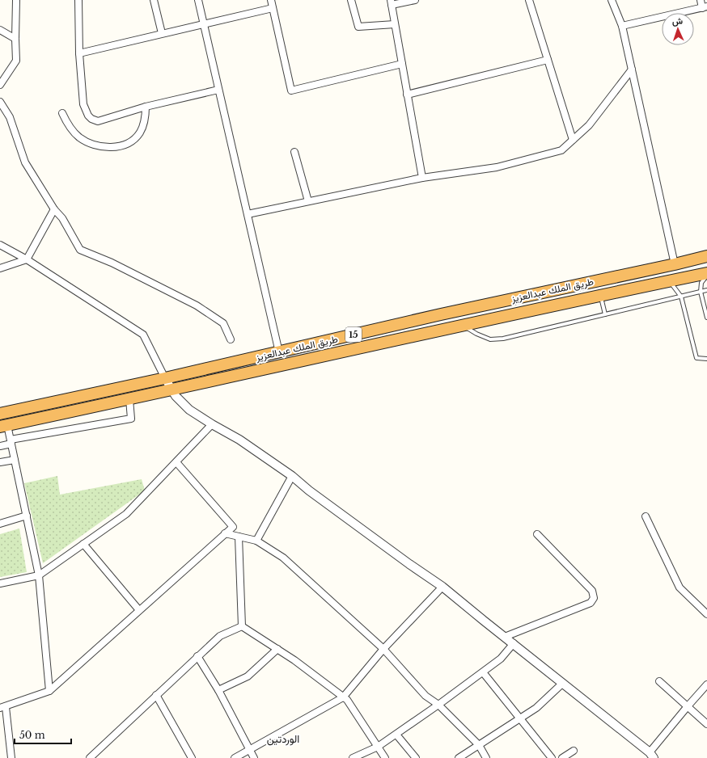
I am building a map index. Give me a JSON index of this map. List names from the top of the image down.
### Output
{
  "streets": {
    "highway": ["طريق الملك عبدالعزيز", "15"]
  },
  "districts": ["الوردتين"],
  "scale_bar": "50 m",
  "north": "top"
}
